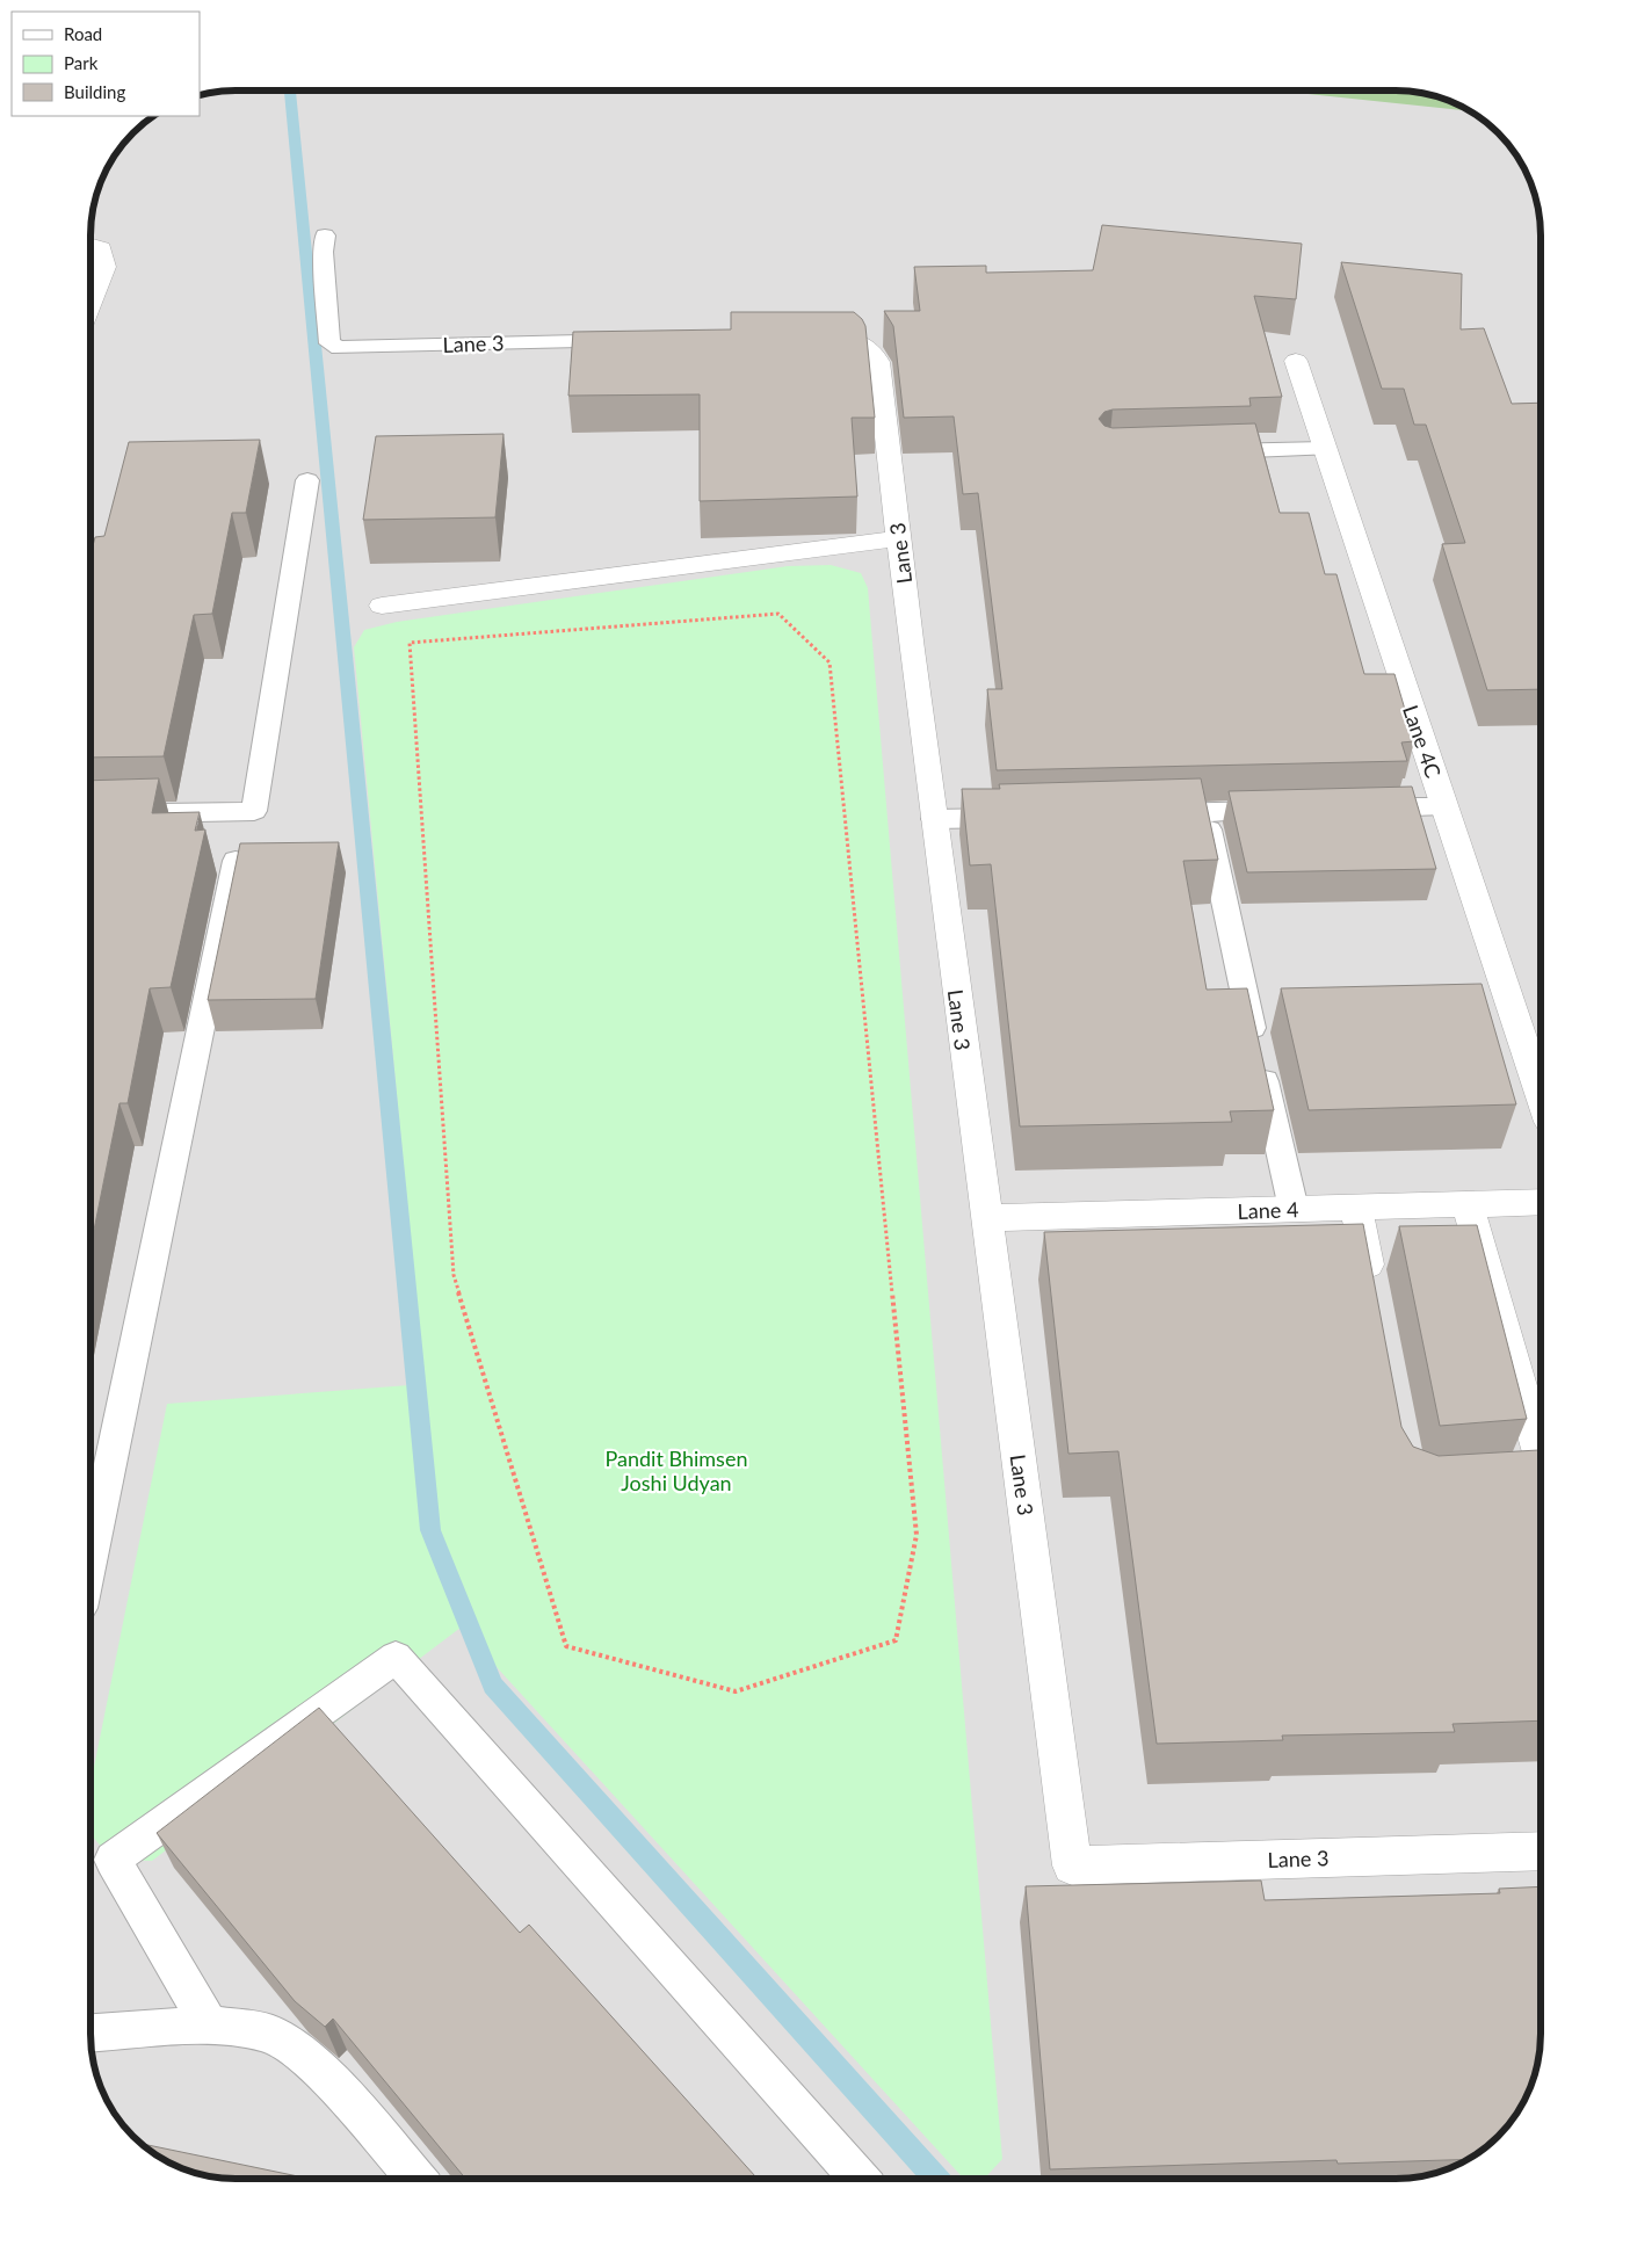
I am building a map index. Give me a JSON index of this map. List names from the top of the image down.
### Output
{
  "streets": {
    "street": ["Lane 3", "Lane 4C", "Lane 4"]
  },
  "crossings": [
    ["Lane 3", "Lane 4"]
  ],
  "parks": ["Pandit Bhimsen Joshi Udyan"],
  "legend": ["Road", "Park", "Building"]
}
